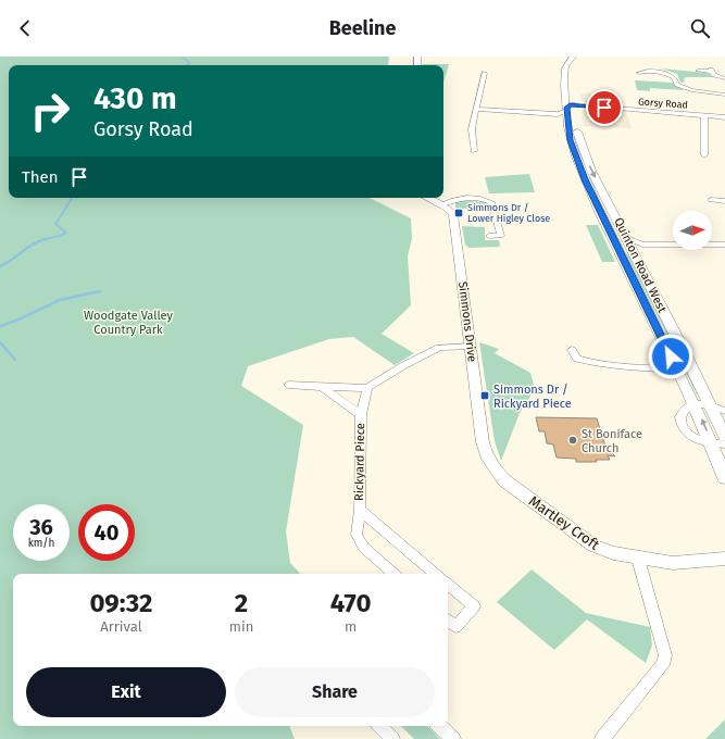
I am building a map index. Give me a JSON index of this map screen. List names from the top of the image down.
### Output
{
  "streets": {
    "street": [
      "Gorsy Road",
      "Quinton Road West",
      "Simmons Drive",
      "Rickyard Piece",
      "Martley Croft"
    ]
  },
  "crossings": [
    ["Gorsy Road", "Quinton Road West"],
    ["Simmons Drive", "Martley Croft"]
  ],
  "parks": ["Woodgate Valley Country Park"],
  "places": {
    "transit": ["Simmons Dr / Lower Higley Close", "Simmons Dr / Rickyard Piece"],
    "other": ["St Boniface Church"]
  },
  "north": "right",
  "page": {
    "header": "Beeline",
    "turn": ["430 m", "Gorsy Road"],
    "then": "Then",
    "speed": "36 km/h",
    "limit": "40",
    "eta": [
      "09:32",
      "Arrival",
      "2",
      "min",
      "470",
      "m"
    ],
    "buttons": ["Exit", "Share"]
  }
}
